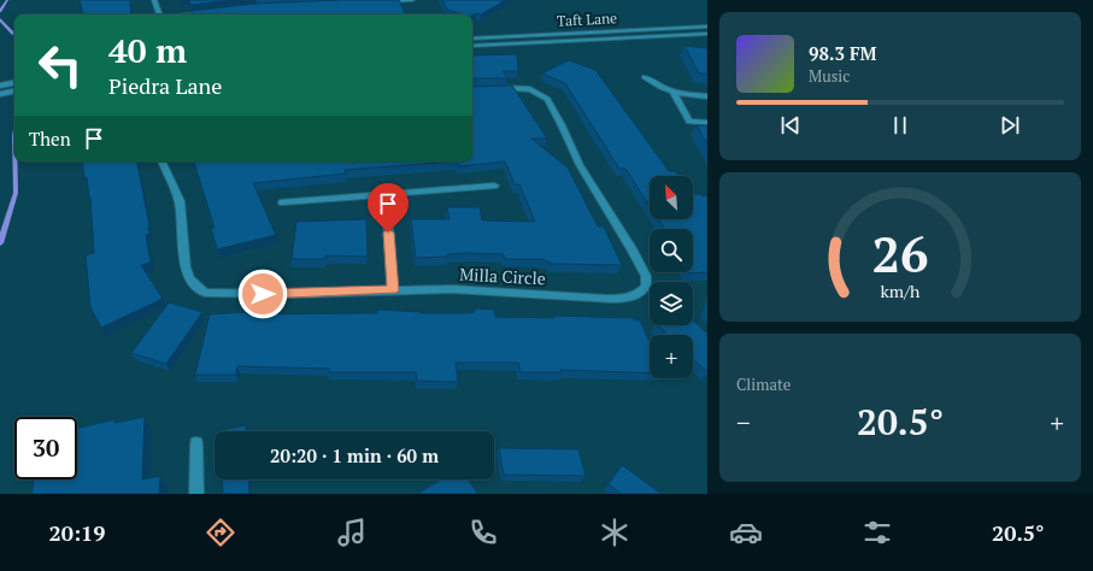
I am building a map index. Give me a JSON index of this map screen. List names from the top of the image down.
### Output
{
  "streets": {
    "street": ["Taft Lane", "Milla Circle"]
  },
  "north": "top left",
  "page": {
    "turn": ["40 m", "Piedra Lane"],
    "song": ["98.3 FM", "Music"],
    "then": "Then",
    "map_buttons": "+",
    "tile": "Climate",
    "heat": ["−", "20.5°", "+"],
    "limit": "30",
    "trip": "20:20 · 1 min · 60 m",
    "tabs": ["20:19", "20.5°"],
    "gauge": ["26", "km/h"]
  }
}
